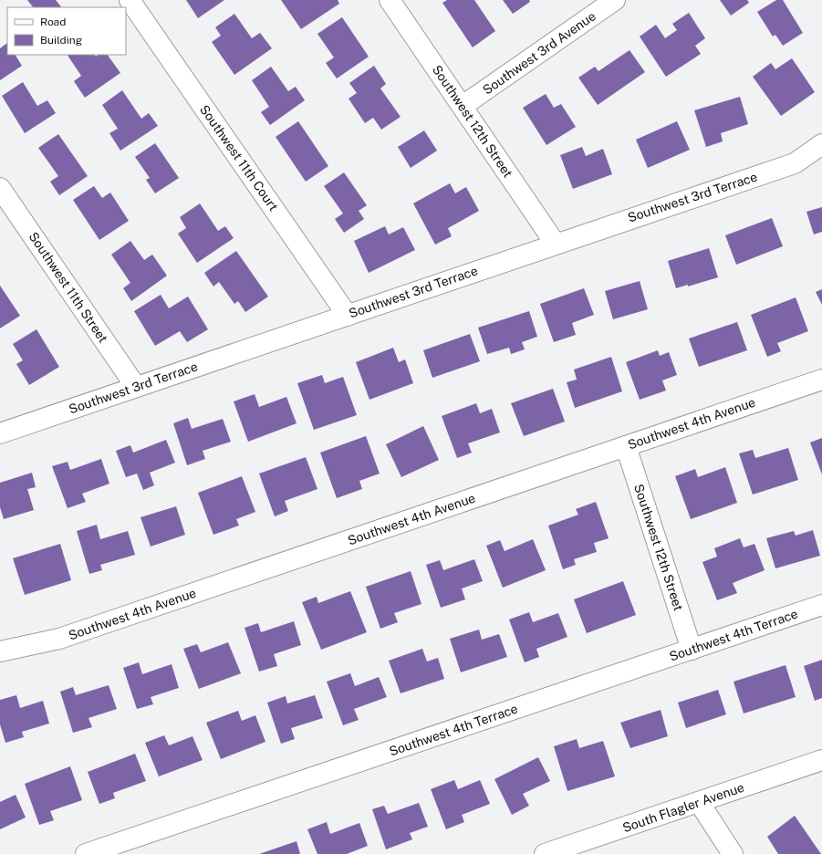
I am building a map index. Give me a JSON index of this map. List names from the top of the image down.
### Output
{
  "streets": {
    "street": [
      "Southwest 3rd Avenue",
      "Southwest 12th Street",
      "Southwest 11th Court",
      "Southwest 3rd Terrace",
      "Southwest 11th Street",
      "Southwest 4th Avenue",
      "Southwest 4th Terrace",
      "South Flagler Avenue"
    ]
  },
  "crossings": [
    ["Southwest 3rd Avenue", "Southwest 12th Street"],
    ["Southwest 12th Street", "Southwest 3rd Terrace"],
    ["Southwest 12th Street", "Southwest 4th Avenue"],
    ["Southwest 12th Street", "Southwest 4th Terrace"],
    ["Southwest 11th Court", "Southwest 3rd Terrace"],
    ["Southwest 3rd Terrace", "Southwest 11th Street"]
  ],
  "legend": ["Road", "Building"]
}
